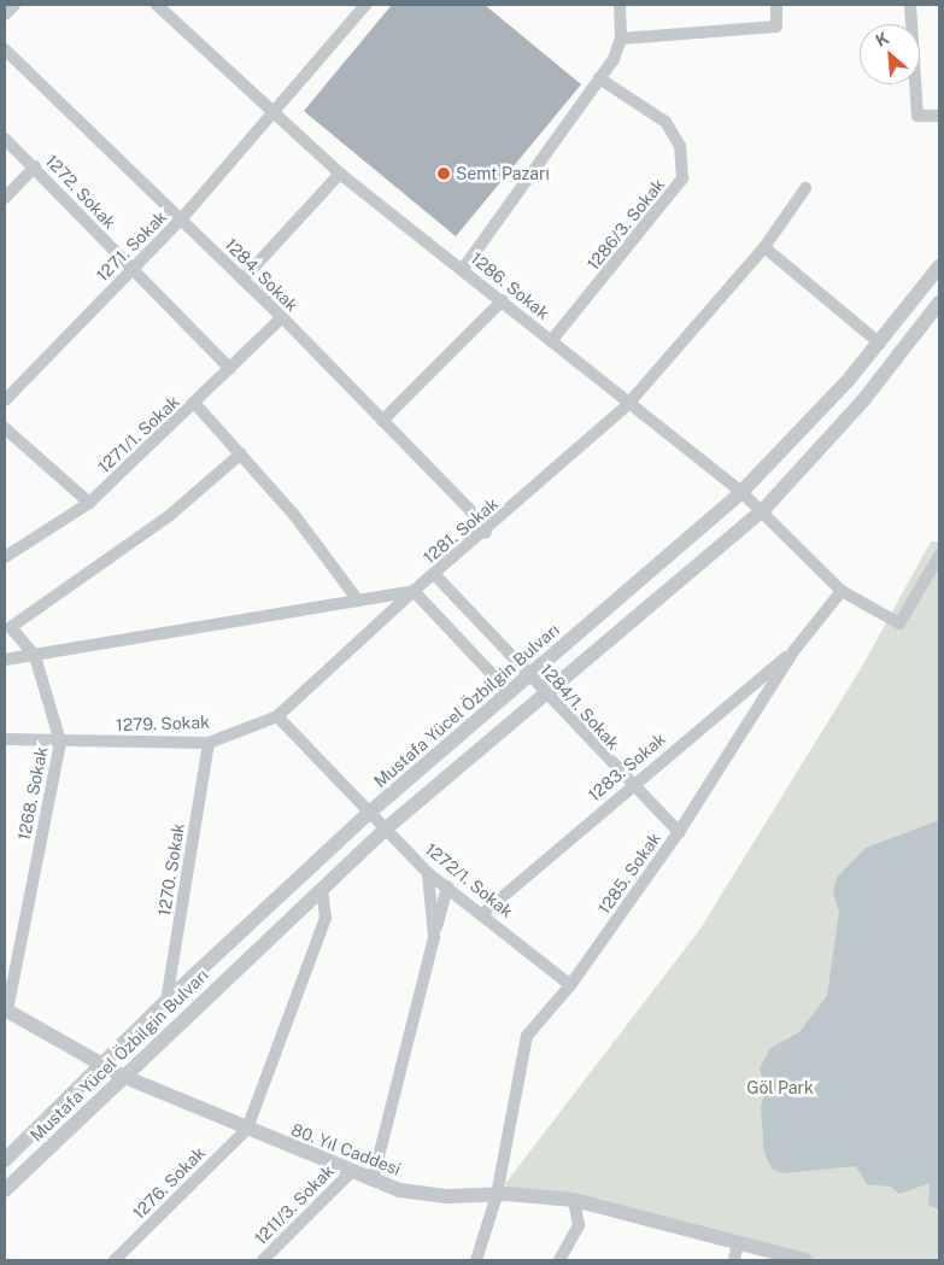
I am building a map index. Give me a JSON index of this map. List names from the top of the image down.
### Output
{
  "streets": {
    "street": [
      "1272. Sokak",
      "1286/3. Sokak",
      "1271. Sokak",
      "1284. Sokak",
      "1286. Sokak",
      "1271/1. Sokak",
      "1281. Sokak",
      "Mustafa Yücel Özbilgin Bulvarı",
      "1284/1. Sokak",
      "1279. Sokak",
      "1283. Sokak",
      "1268. Sokak",
      "1270. Sokak",
      "1285. Sokak",
      "1272/1. Sokak",
      "80. Yıl Caddesi",
      "1276. Sokak",
      "1211/3. Sokak"
    ]
  },
  "crossings": [
    ["1272. Sokak", "1271. Sokak"],
    ["1272. Sokak", "1271/1. Sokak"],
    ["1286/3. Sokak", "1286. Sokak"],
    ["1271. Sokak", "1284. Sokak"],
    ["1271. Sokak", "1286. Sokak"],
    ["1284. Sokak", "1271/1. Sokak"],
    ["1284. Sokak", "1281. Sokak"],
    ["1286. Sokak", "1281. Sokak"],
    ["1286. Sokak", "Mustafa Yücel Özbilgin Bulvarı"],
    ["1286. Sokak", "1285. Sokak"],
    ["1281. Sokak", "1284/1. Sokak"],
    ["1281. Sokak", "1279. Sokak"],
    ["1281. Sokak", "1268. Sokak"],
    ["Mustafa Yücel Özbilgin Bulvarı", "1284/1. Sokak"],
    ["Mustafa Yücel Özbilgin Bulvarı", "1270. Sokak"],
    ["Mustafa Yücel Özbilgin Bulvarı", "1272/1. Sokak"],
    ["Mustafa Yücel Özbilgin Bulvarı", "80. Yıl Caddesi"],
    ["1284/1. Sokak", "1283. Sokak"],
    ["1284/1. Sokak", "1285. Sokak"],
    ["1279. Sokak", "1268. Sokak"],
    ["1279. Sokak", "1270. Sokak"],
    ["1279. Sokak", "1272/1. Sokak"],
    ["1283. Sokak", "1285. Sokak"],
    ["1283. Sokak", "1272/1. Sokak"],
    ["1268. Sokak", "80. Yıl Caddesi"],
    ["1285. Sokak", "1272/1. Sokak"],
    ["1285. Sokak", "80. Yıl Caddesi"],
    ["80. Yıl Caddesi", "1276. Sokak"],
    ["80. Yıl Caddesi", "1211/3. Sokak"]
  ],
  "parks": ["Göl Park"],
  "places": ["Semt Pazarı"],
  "north": "top left"
}
